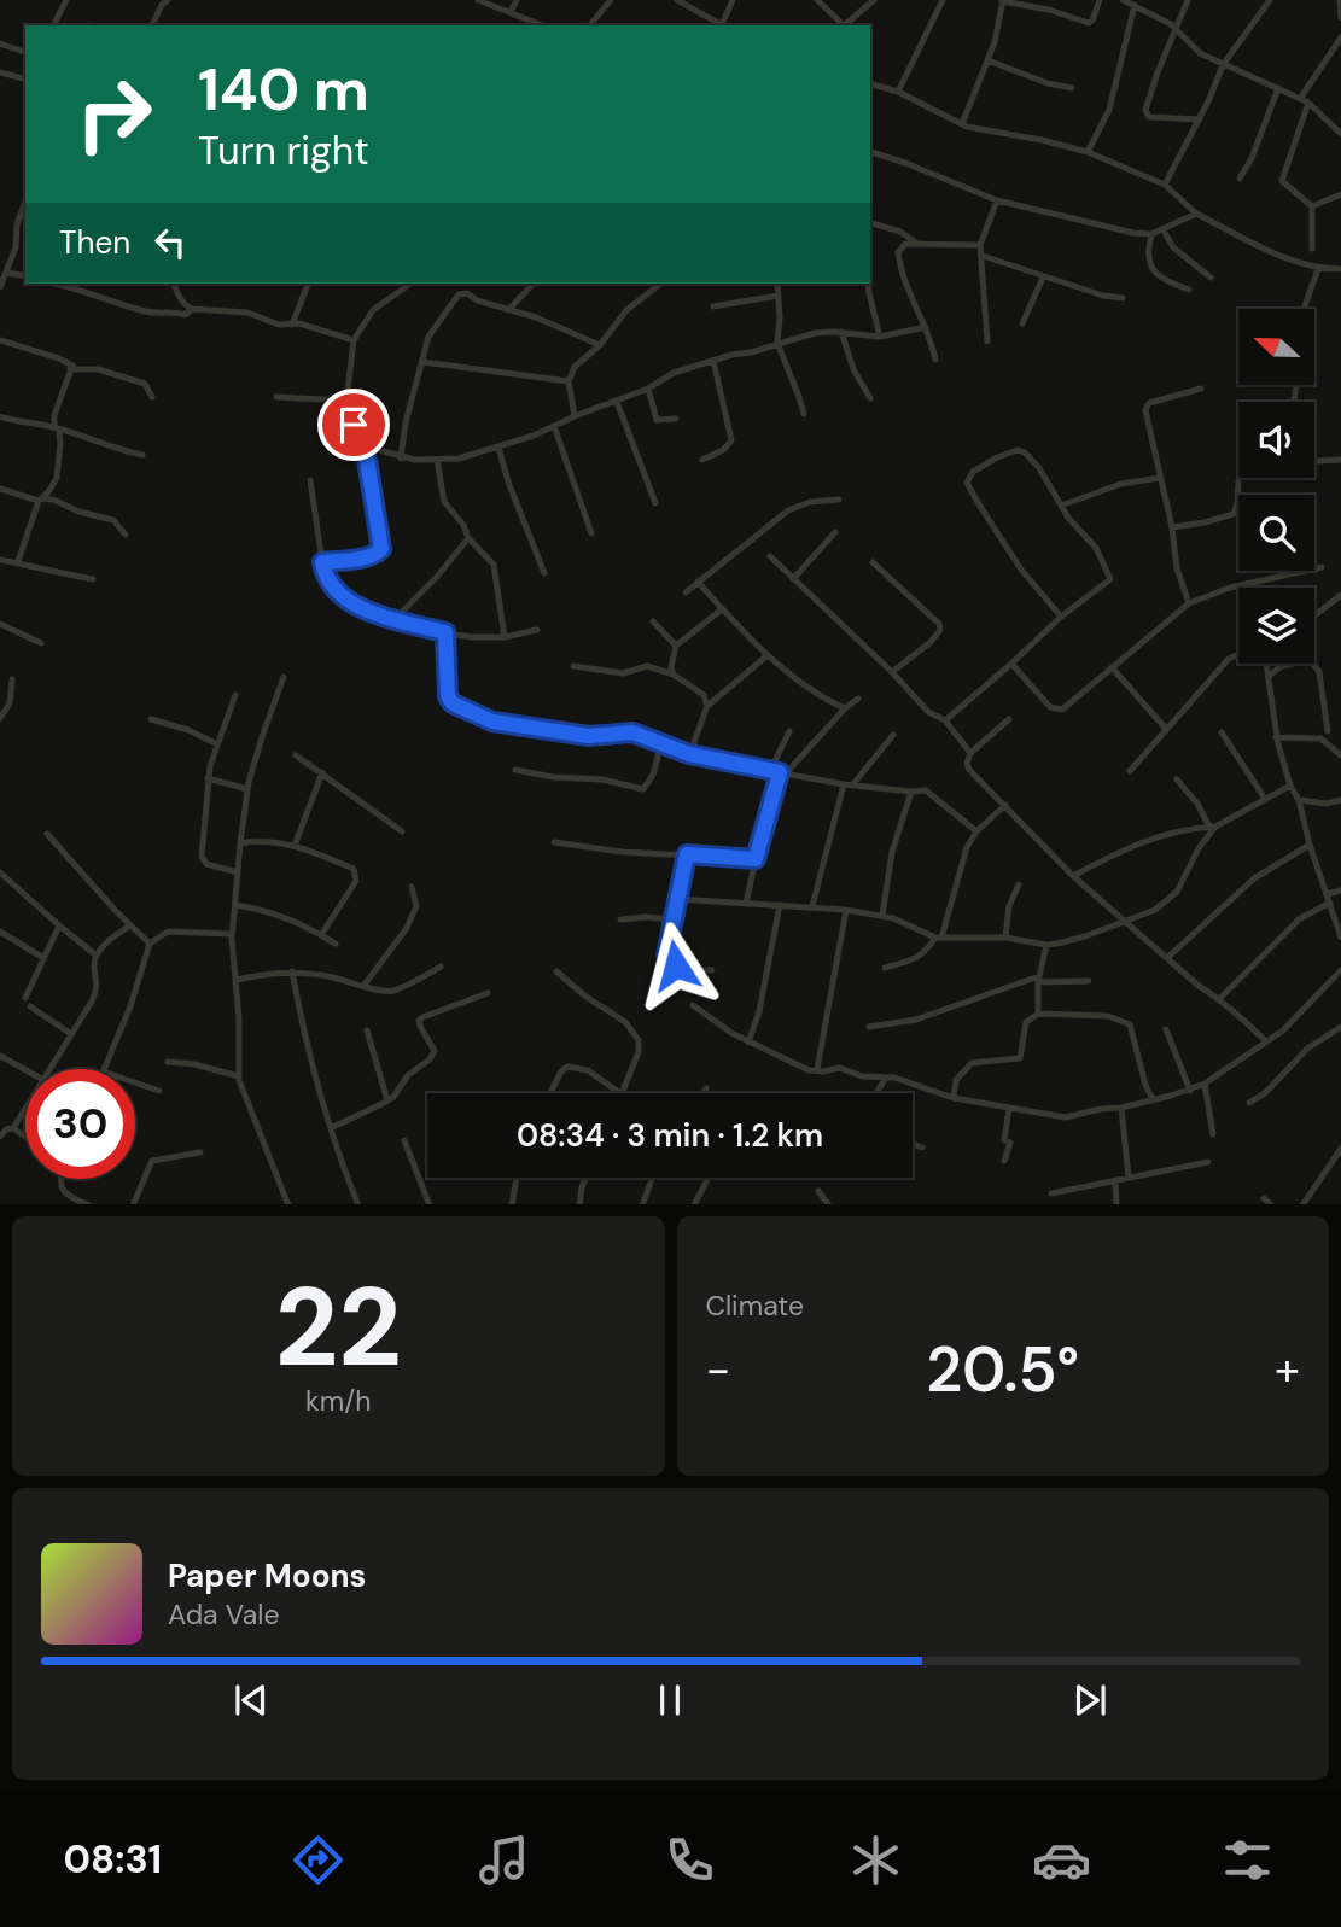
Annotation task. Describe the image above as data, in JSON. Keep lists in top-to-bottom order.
{
  "north": "left",
  "page": {
    "turn": ["140 m", "Turn right"],
    "then": "Then",
    "limit": "30",
    "trip": "08:34 · 3 min · 1.2 km",
    "tile": [
      ["22", "km/h"],
      "Climate"
    ],
    "heat": ["−", "20.5°", "+"],
    "song": ["Paper Moons", "Ada Vale"],
    "tabs": "08:31"
  }
}
